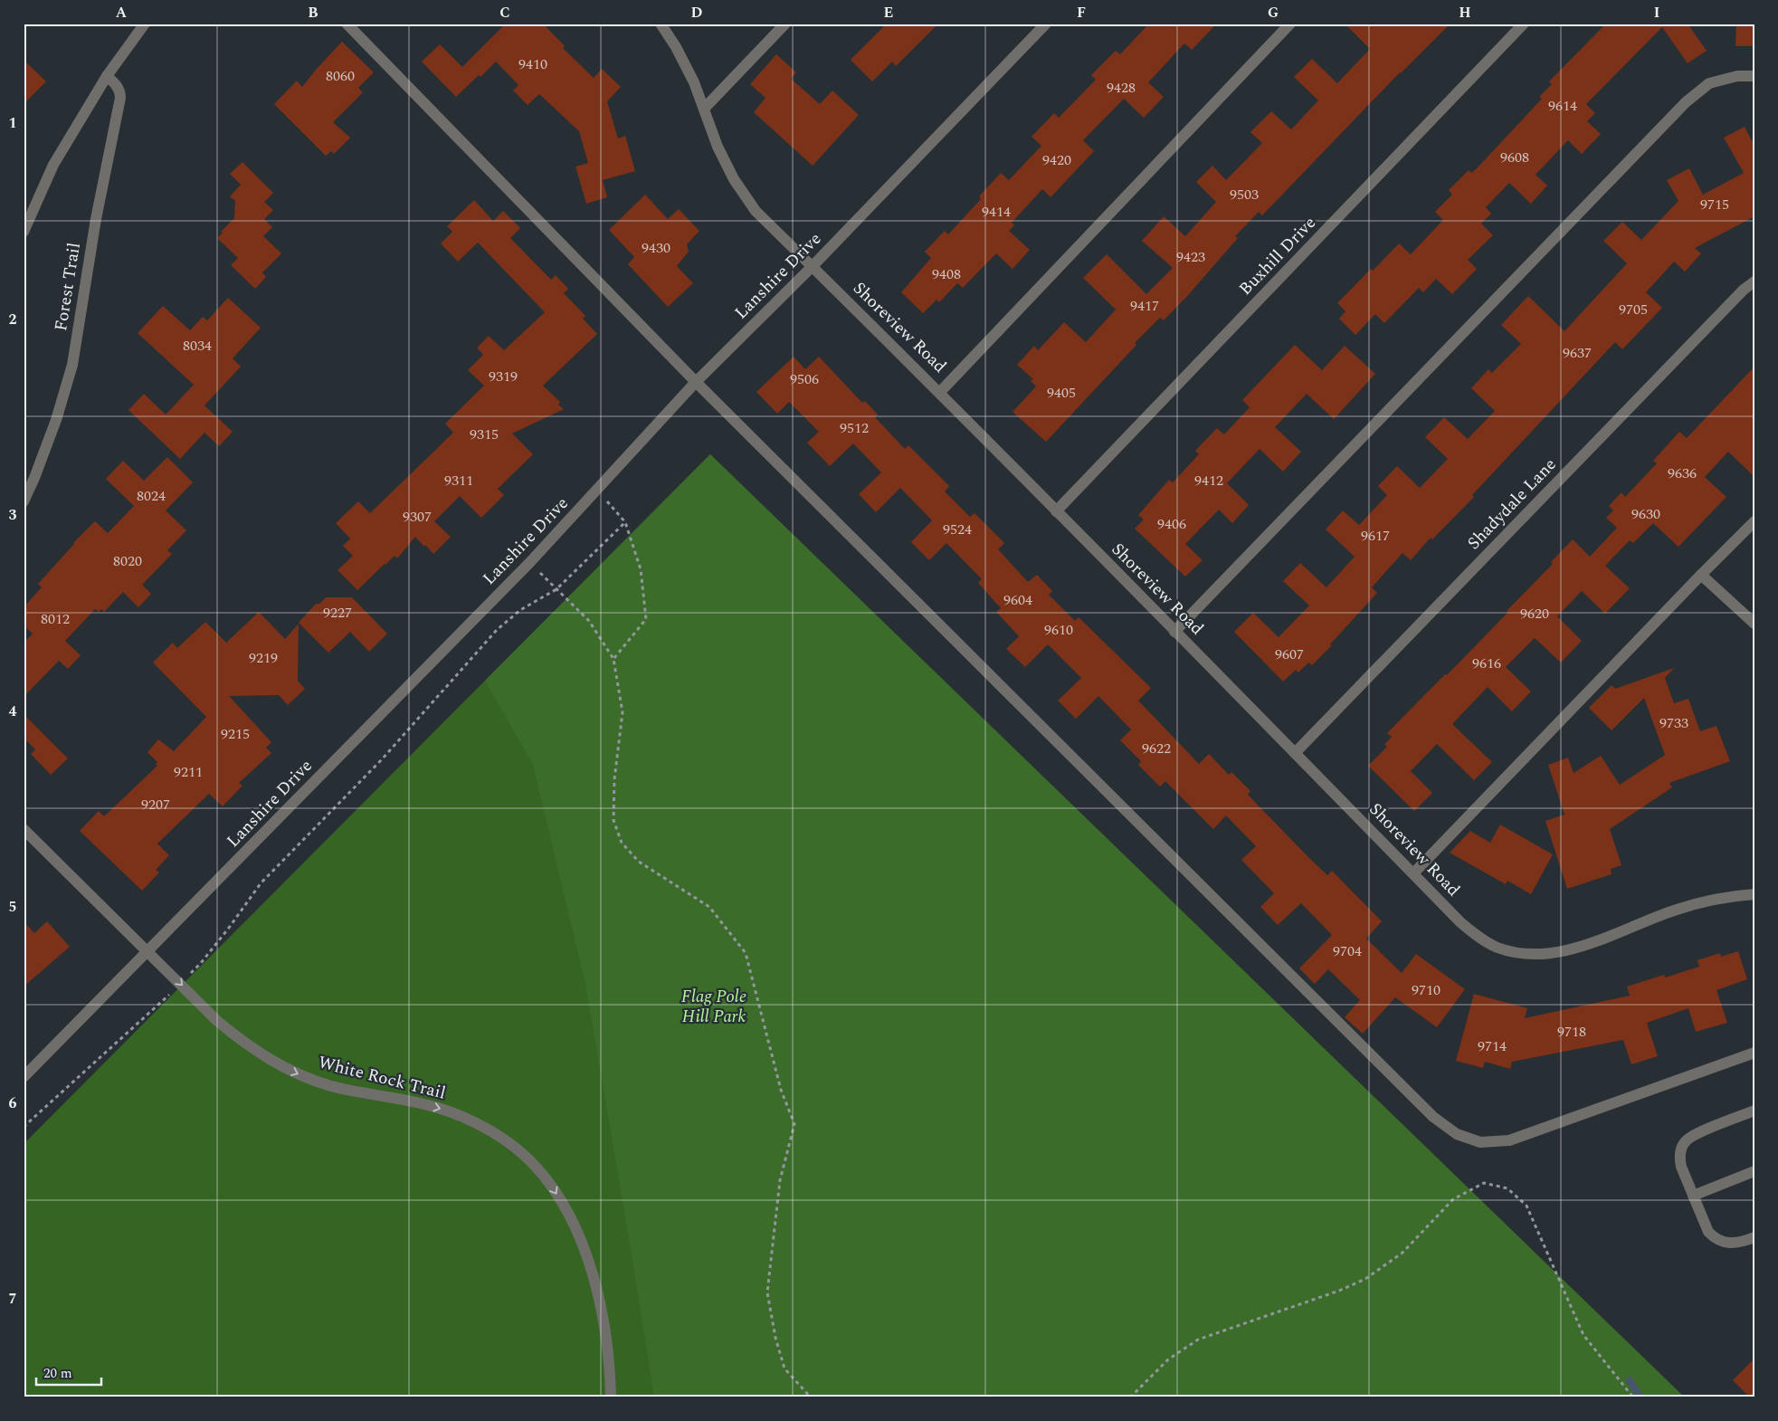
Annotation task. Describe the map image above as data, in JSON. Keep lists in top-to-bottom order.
{
  "streets": {
    "street": [
      "Buxhill Drive",
      "Lanshire Drive",
      "Forest Trail",
      "Shoreview Road",
      "Shadydale Lane",
      "White Rock Trail"
    ]
  },
  "crossings": [
    ["Buxhill Drive", "Shoreview Road"],
    ["Lanshire Drive", "Shoreview Road"],
    ["Lanshire Drive", "White Rock Trail"],
    ["Shoreview Road", "Shadydale Lane"]
  ],
  "one_way": ["White Rock Trail"],
  "parks": ["Flag Pole Hill Park"],
  "house_numbers": [
    "9410",
    "8060",
    "9428",
    "9614",
    "9608",
    "9420",
    "9503",
    "9715",
    "9414",
    "9430",
    "9423",
    "9408",
    "9417",
    "9705",
    "8034",
    "9637",
    "9319",
    "9506",
    "9405",
    "9512",
    "9315",
    "9636",
    "9311",
    "9412",
    "8024",
    "9630",
    "9307",
    "9406",
    "9524",
    "9617",
    "8020",
    "9604",
    "9227",
    "9620",
    "8012",
    "9610",
    "9607",
    "9219",
    "9616",
    "9733",
    "9215",
    "9622",
    "9211",
    "9207",
    "9704",
    "9710",
    "9718",
    "9714"
  ],
  "scale_bar": "20 m",
  "grid": {
    "columns": [
      "A",
      "B",
      "C",
      "D",
      "E",
      "F",
      "G",
      "H",
      "I"
    ],
    "rows": [
      "1",
      "2",
      "3",
      "4",
      "5",
      "6",
      "7"
    ]
  }
}
